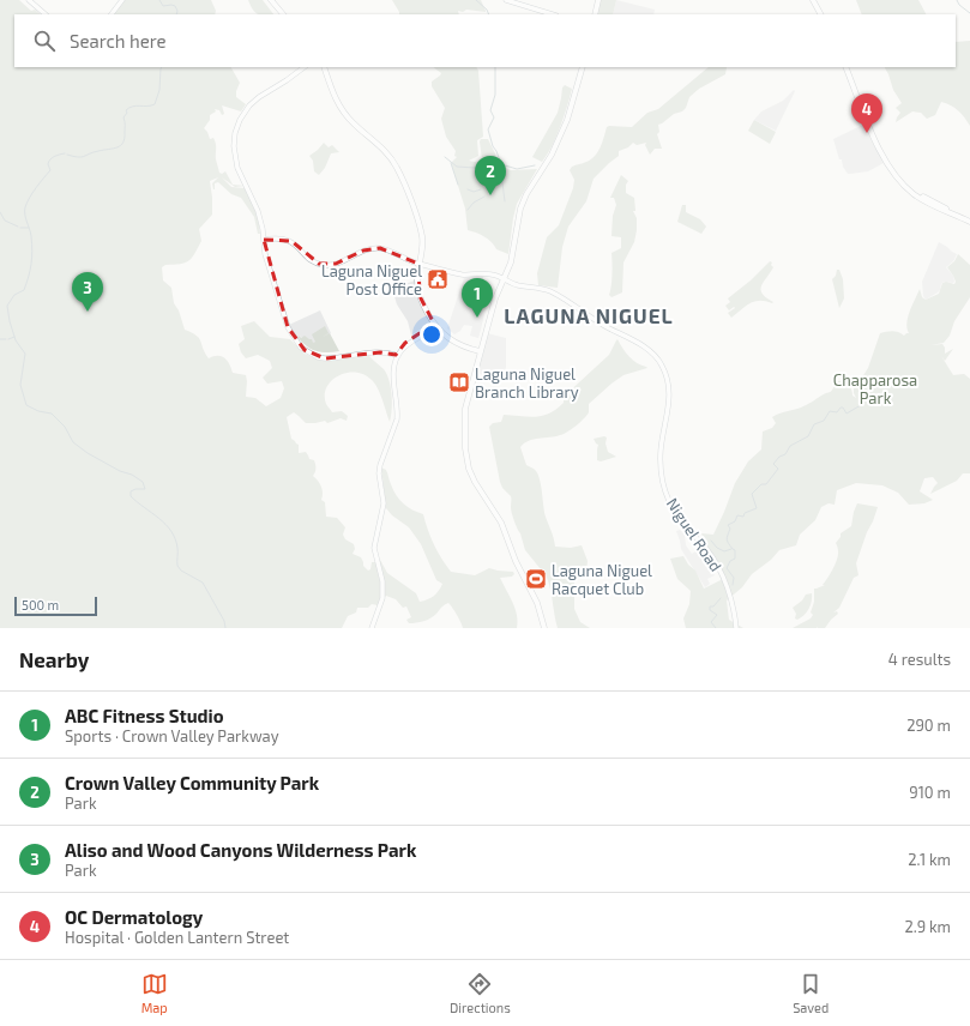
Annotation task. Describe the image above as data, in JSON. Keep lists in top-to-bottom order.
{
  "streets": {
    "main road": ["Niguel Road"]
  },
  "districts": ["LAGUNA NIGUEL"],
  "parks": ["Chapparosa Park"],
  "places": {
    "public building": ["Laguna Niguel Post Office"],
    "library": ["Laguna Niguel Branch Library"],
    "sports": ["Laguna Niguel Racquet Club"]
  },
  "scale_bar": "500 m",
  "page": {
    "search": "Search here",
    "pins": [
      "4",
      "2",
      "3",
      "1"
    ],
    "scale": "500 m",
    "heading": ["Nearby", "4 results"],
    "list": [
      {
        "mark": "1",
        "name": "ABC Fitness Studio",
        "note": "Sports · Crown Valley Parkway",
        "value": "290 m"
      },
      {
        "mark": "2",
        "name": "Crown Valley Community Park",
        "note": "Park",
        "value": "910 m"
      },
      {
        "mark": "3",
        "name": "Aliso and Wood Canyons Wilderness Park",
        "note": "Park",
        "value": "2.1 km"
      },
      {
        "mark": "4",
        "name": "OC Dermatology",
        "note": "Hospital · Golden Lantern Street",
        "value": "2.9 km"
      }
    ],
    "nav": ["Map", "Directions", "Saved"]
  }
}
